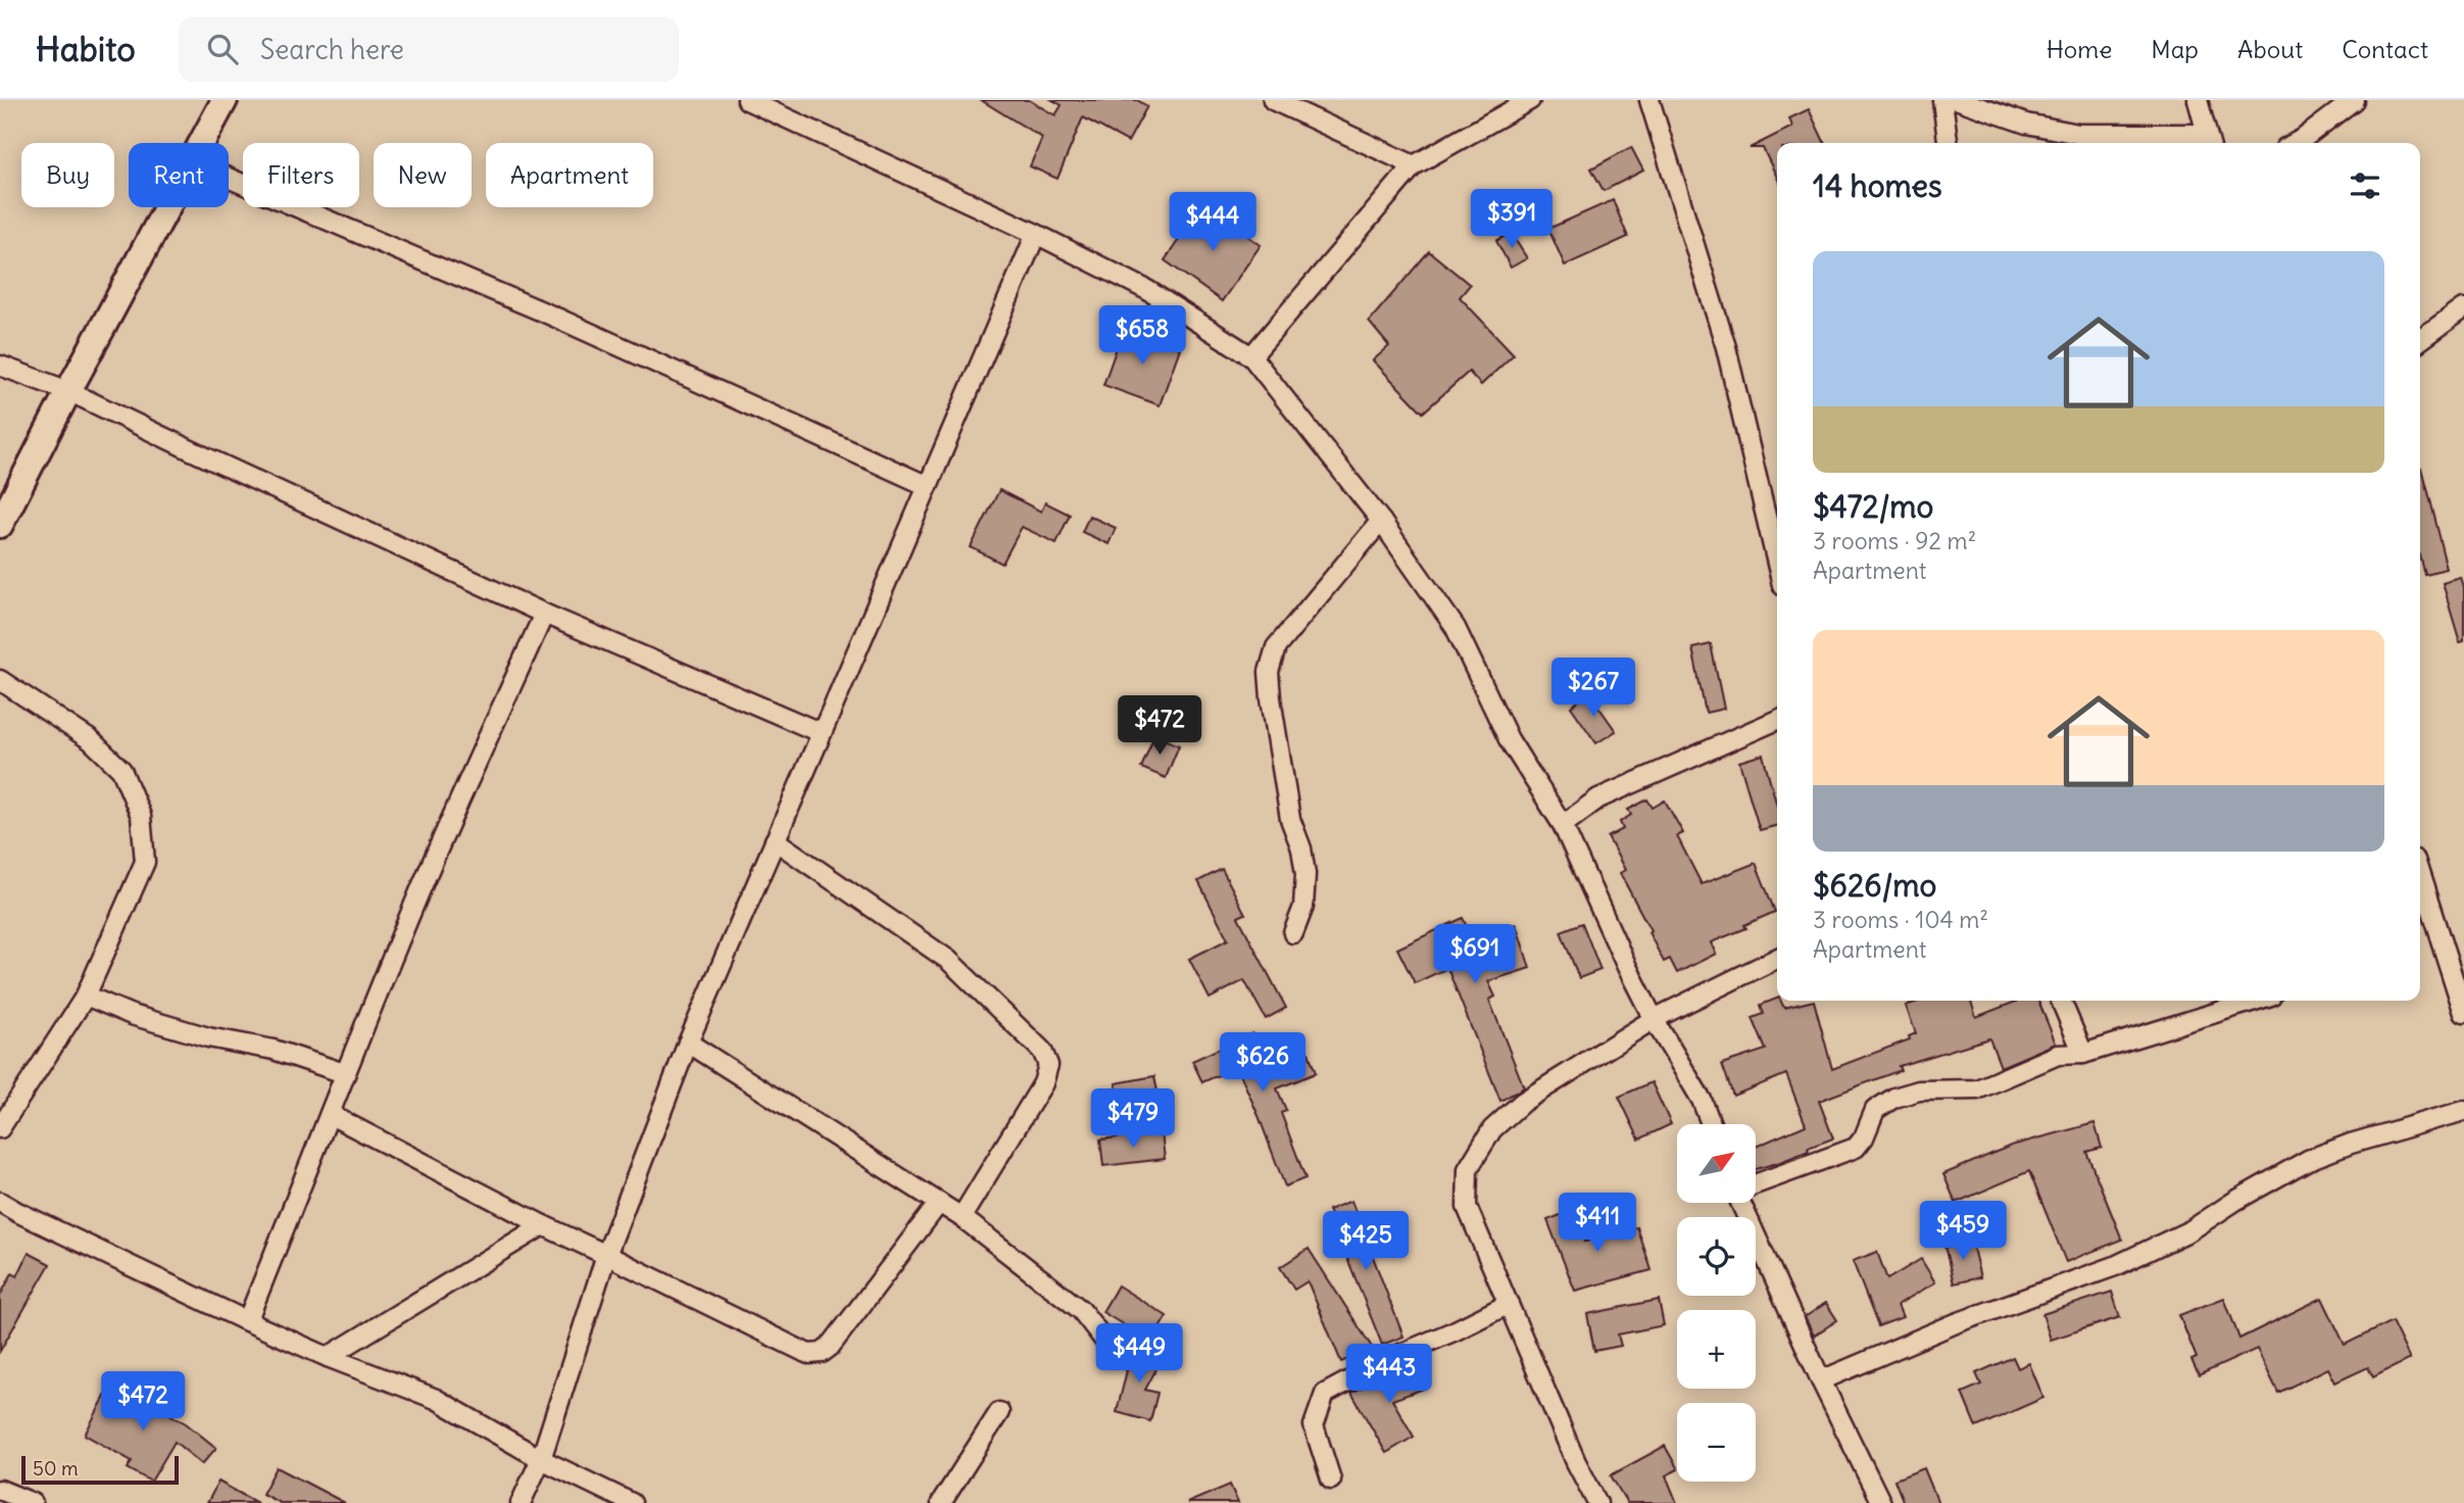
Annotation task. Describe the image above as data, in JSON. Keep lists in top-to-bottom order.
{
  "scale_bar": "50 m",
  "north": "top right",
  "page": {
    "header": "Habito",
    "search": "Search here",
    "nav": [
      "Home",
      "Map",
      "About",
      "Contact"
    ],
    "chip": [
      "Buy",
      "Rent",
      "Filters",
      "New",
      "Apartment"
    ],
    "heading": "14 homes",
    "price": [
      "$391",
      "$444",
      "$658",
      "$267",
      "$472",
      "$691",
      "$626",
      "$479",
      "$411",
      "$459",
      "$425",
      "$449",
      "$443",
      "$472"
    ],
    "list": [
      {
        "name": "$472/mo",
        "note": "3 rooms · 92 m² · Apartment"
      },
      {
        "name": "$626/mo",
        "note": "3 rooms · 104 m² · Apartment"
      }
    ],
    "map_buttons": ["+", "−"],
    "scale": "50 m"
  }
}
